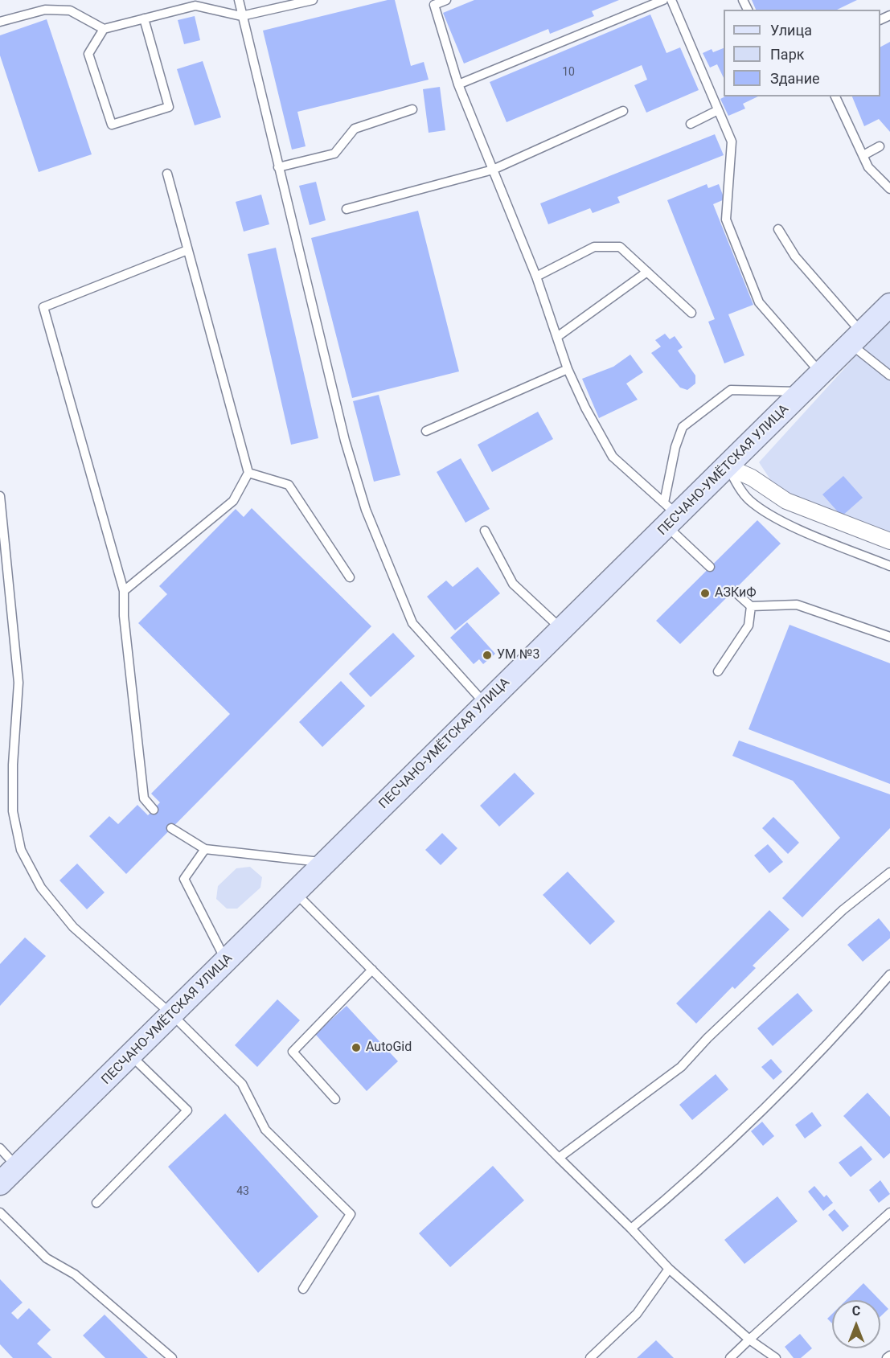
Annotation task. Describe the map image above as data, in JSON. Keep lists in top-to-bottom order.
{
  "streets": {
    "main road": ["ПЕСЧАНО-УМЁТСКАЯ УЛИЦА"]
  },
  "places": ["АЗКиФ", "УМ №3", "AutoGid"],
  "house_numbers": ["10", "43"],
  "legend": ["Улица", "Парк", "Здание"],
  "north": "top"
}
